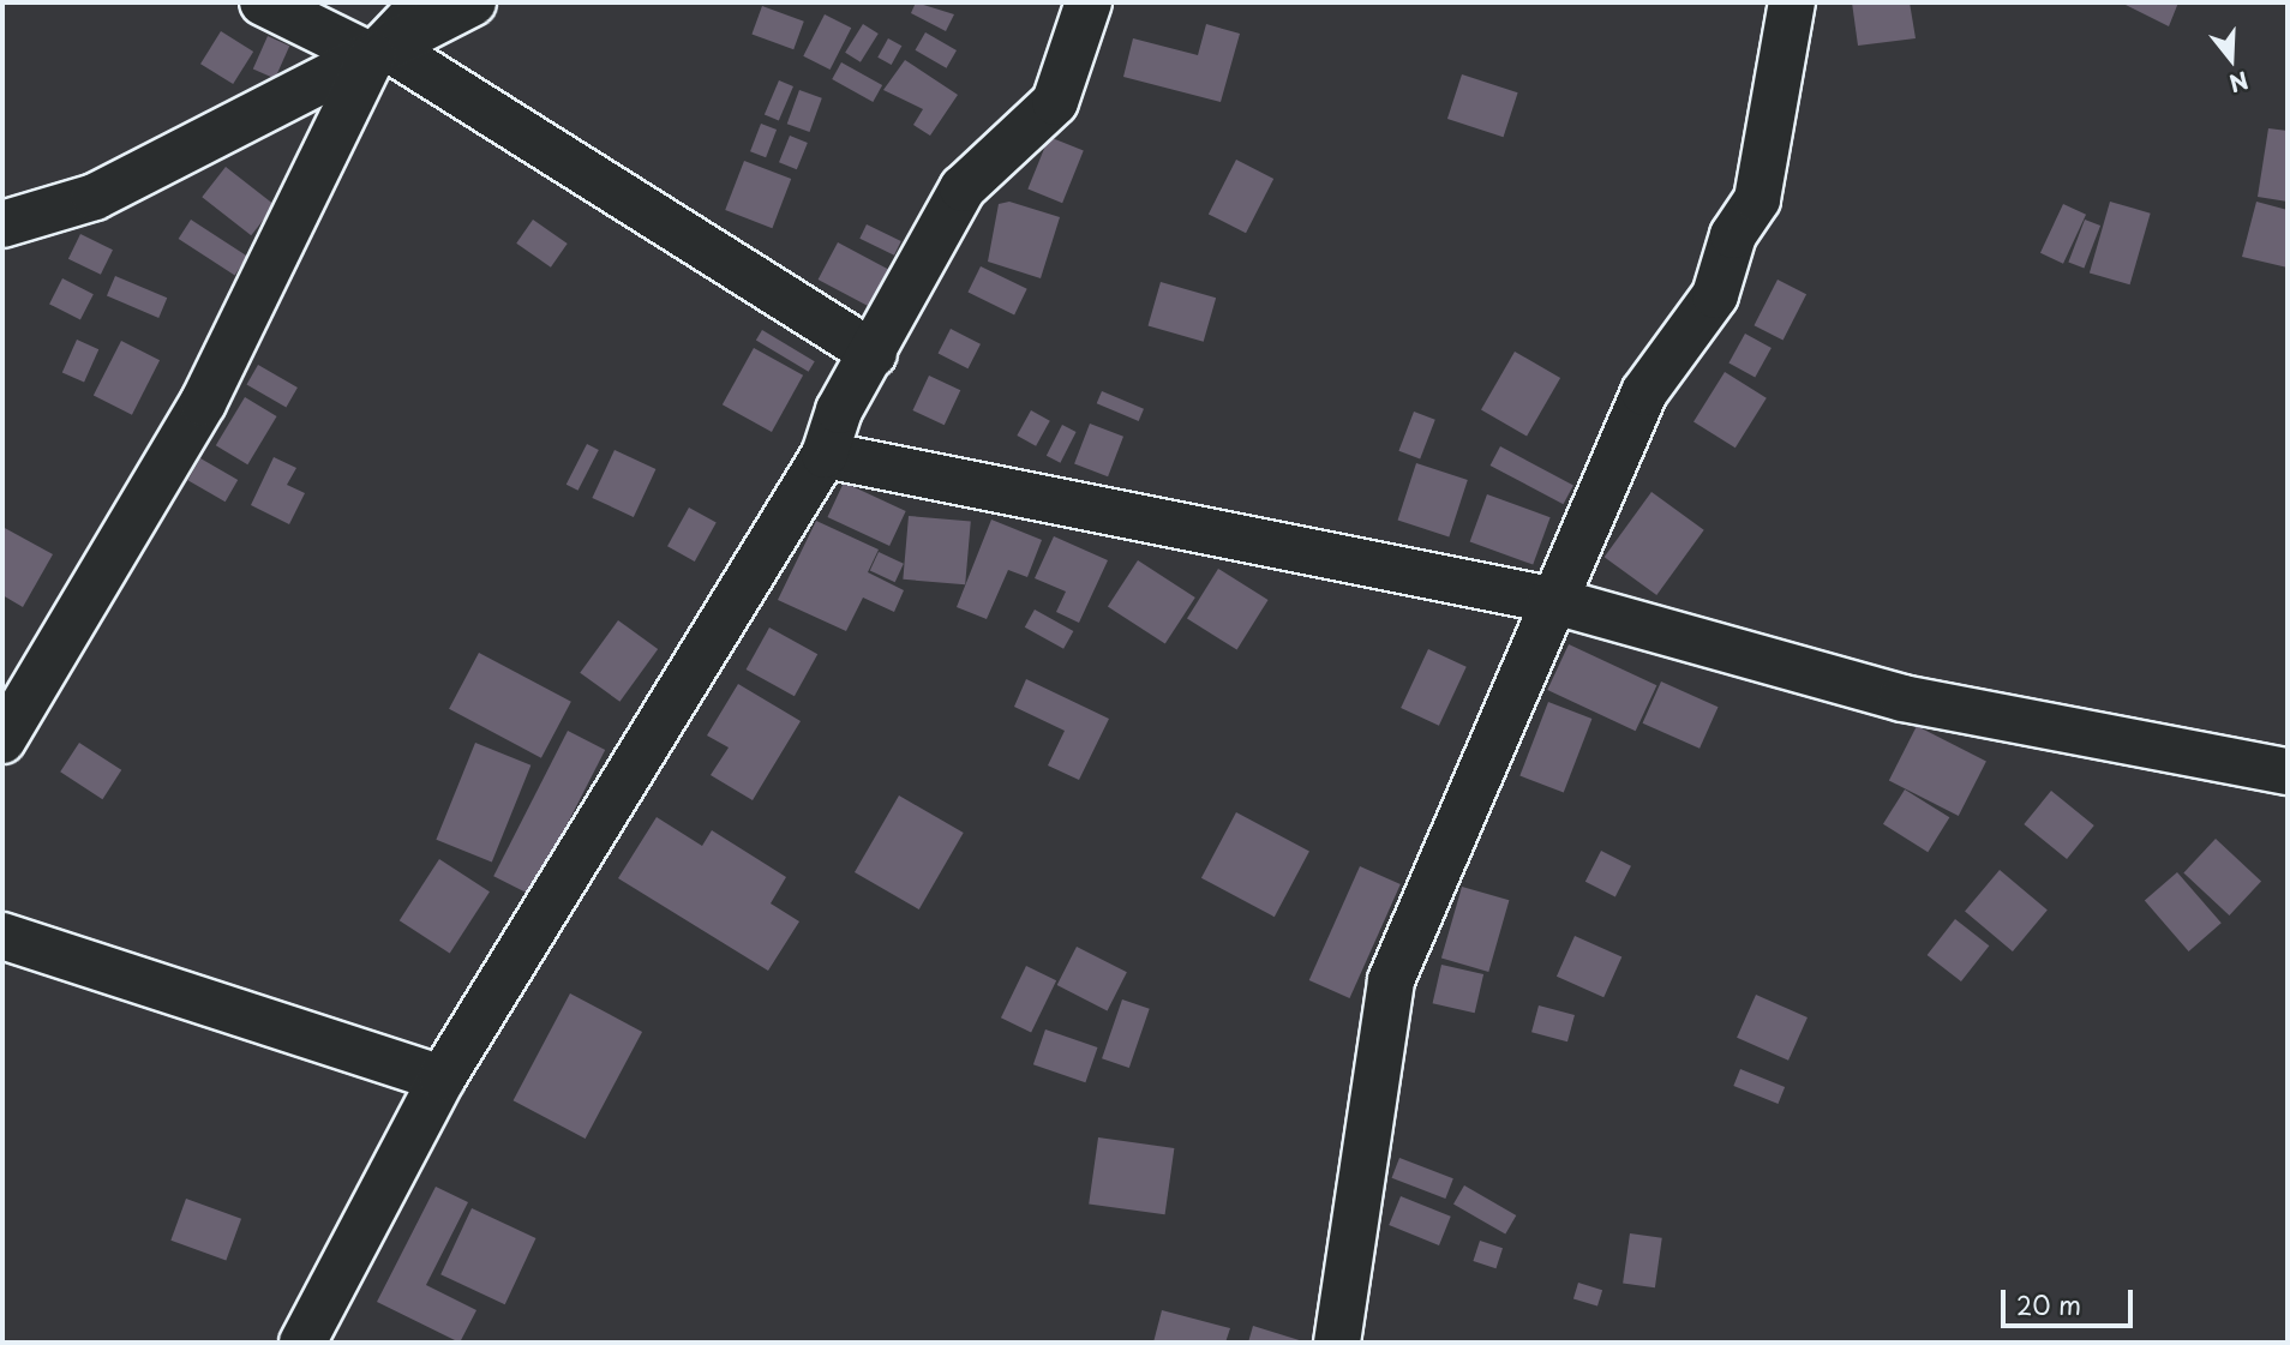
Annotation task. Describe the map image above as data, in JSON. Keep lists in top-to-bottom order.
{
  "scale_bar": "20 m",
  "north": "bottom"
}
